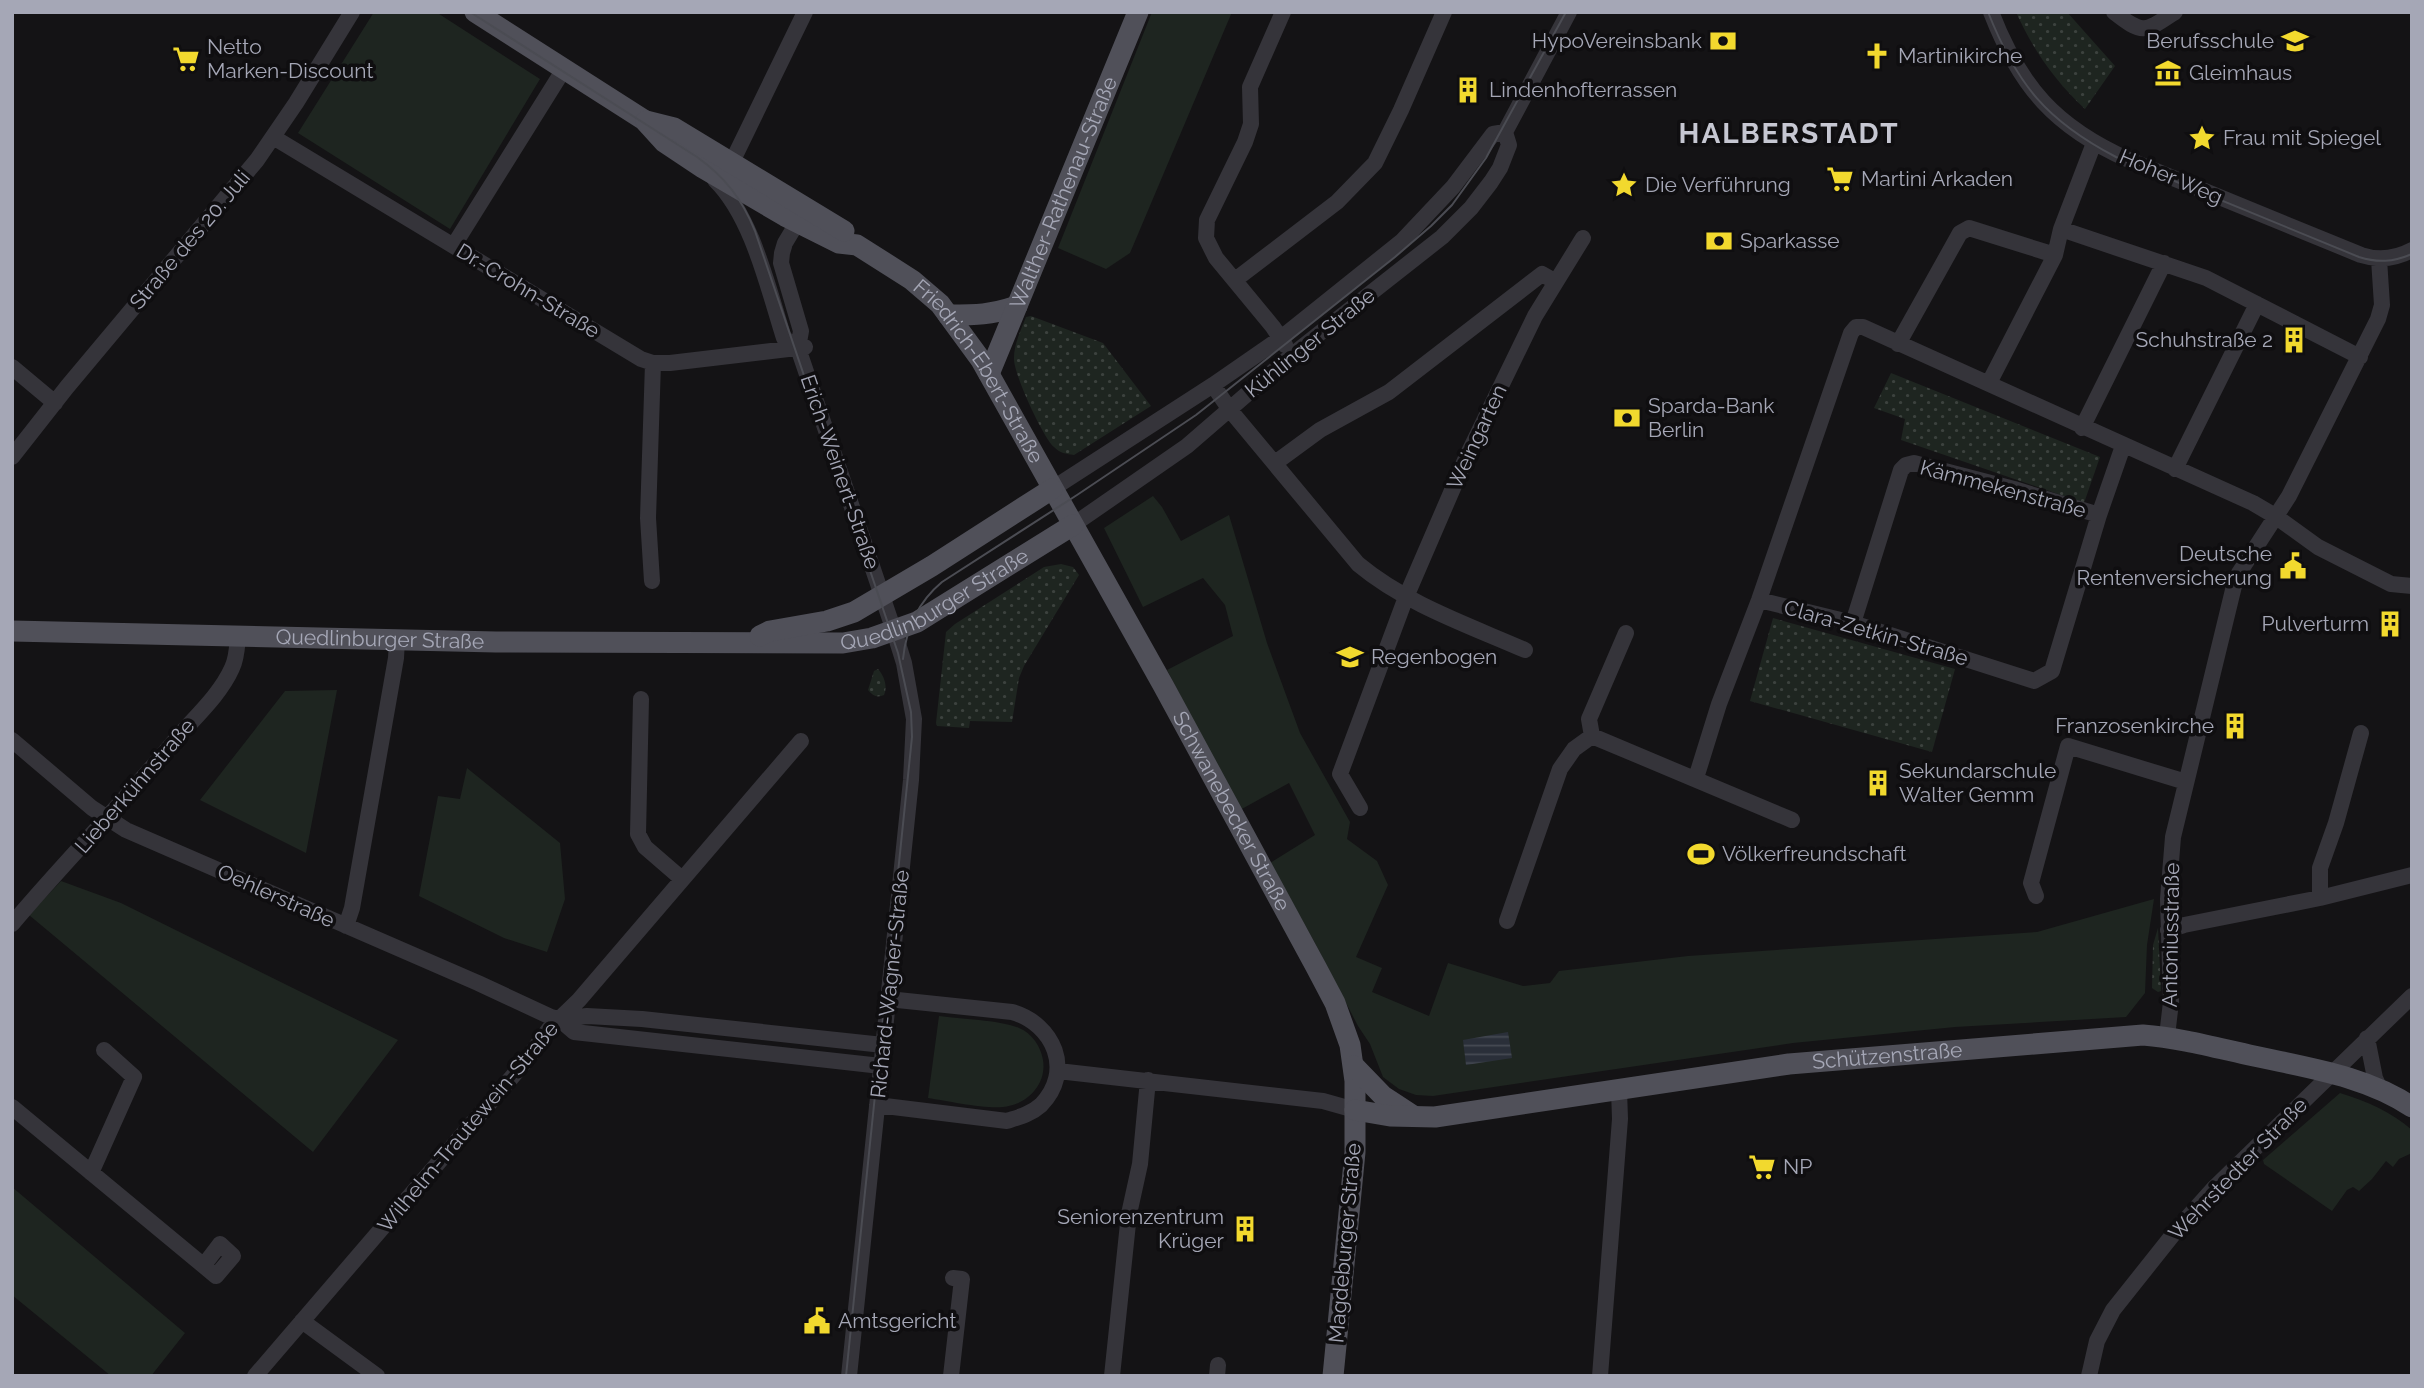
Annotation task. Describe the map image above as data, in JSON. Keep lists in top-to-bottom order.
{
  "streets": {
    "main road": [
      "Walther-Rathenau-Straße",
      "Friedrich-Ebert-Straße",
      "Quedlinburger Straße",
      "Schwanebecker Straße",
      "Schützenstraße",
      "Magdeburger Straße"
    ],
    "street": [
      "Hoher Weg",
      "Straße des 20. Juli",
      "Dr.-Crohn-Straße",
      "Kühlinger Straße",
      "Weingarten",
      "Erich-Weinert-Straße",
      "Kämmekenstraße",
      "Clara-Zetkin-Straße",
      "Lieberkühnstraße",
      "Oehlerstraße",
      "Antoniusstraße",
      "Richard-Wagner-Straße",
      "Wilhelm-Trautewein-Straße",
      "Wehrstedter Straße"
    ]
  },
  "crossings": [
    ["Hoher Weg", "Antoniusstraße"],
    ["Walther-Rathenau-Straße", "Friedrich-Ebert-Straße"],
    ["Straße des 20. Juli", "Dr.-Crohn-Straße"],
    ["Dr.-Crohn-Straße", "Erich-Weinert-Straße"],
    ["Kühlinger Straße", "Friedrich-Ebert-Straße"],
    ["Kühlinger Straße", "Quedlinburger Straße"],
    ["Kühlinger Straße", "Schwanebecker Straße"],
    ["Friedrich-Ebert-Straße", "Erich-Weinert-Straße"],
    ["Friedrich-Ebert-Straße", "Quedlinburger Straße"],
    ["Friedrich-Ebert-Straße", "Schwanebecker Straße"],
    ["Erich-Weinert-Straße", "Quedlinburger Straße"],
    ["Erich-Weinert-Straße", "Richard-Wagner-Straße"],
    ["Kämmekenstraße", "Clara-Zetkin-Straße"],
    ["Quedlinburger Straße", "Lieberkühnstraße"],
    ["Quedlinburger Straße", "Schwanebecker Straße"],
    ["Quedlinburger Straße", "Richard-Wagner-Straße"],
    ["Lieberkühnstraße", "Oehlerstraße"],
    ["Schwanebecker Straße", "Schützenstraße"],
    ["Schwanebecker Straße", "Magdeburger Straße"],
    ["Oehlerstraße", "Richard-Wagner-Straße"],
    ["Oehlerstraße", "Wilhelm-Trautewein-Straße"],
    ["Antoniusstraße", "Schützenstraße"],
    ["Schützenstraße", "Wehrstedter Straße"],
    ["Schützenstraße", "Magdeburger Straße"]
  ],
  "districts": ["HALBERSTADT"],
  "places": {
    "bank": ["HypoVereinsbank", "Sparkasse", "Sparda-Bank Berlin"],
    "school or university": ["Berufsschule", "Regenbogen"],
    "church": ["Martinikirche"],
    "supermarket": ["Netto Marken-Discount", "Martini Arkaden", "NP"],
    "museum": ["Gleimhaus"],
    "building": [
      "Lindenhofterrassen",
      "Schuhstraße 2",
      "Pulverturm",
      "Franzosenkirche",
      "Sekundarschule Walter Gemm",
      "Seniorenzentrum Krüger"
    ],
    "place": ["Frau mit Spiegel", "Die Verführung"],
    "public building": ["Deutsche Rentenversicherung", "Amtsgericht"],
    "sports": ["Völkerfreundschaft"]
  }
}
